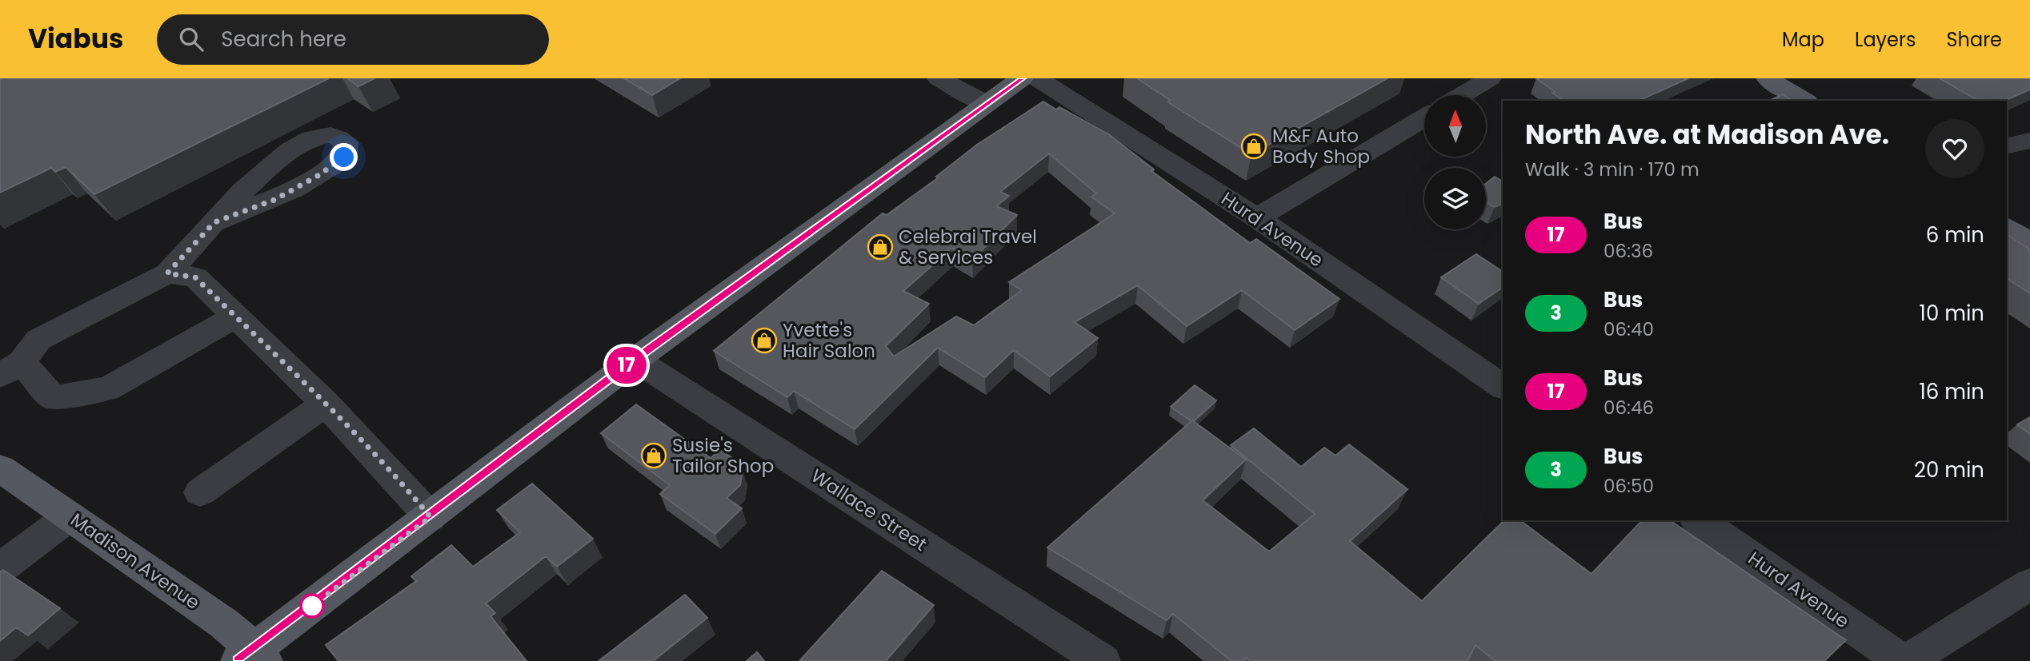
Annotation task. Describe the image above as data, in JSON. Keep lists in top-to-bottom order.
{
  "streets": {
    "main road": ["Madison Avenue"],
    "street": ["Hurd Avenue", "Wallace Street"]
  },
  "places": {
    "shop": [
      "M&F Auto Body Shop",
      "Celebrai Travel & Services",
      "Yvette's Hair Salon",
      "Susie's Tailor Shop"
    ]
  },
  "lines": ["bus line 17"],
  "north": "top",
  "page": {
    "header": "Viabus",
    "search": "Search here",
    "nav": ["Map", "Layers", "Share"],
    "on_map": "17",
    "heading": ["North Ave. at Madison Ave.", "Walk · 3 min · 170 m"],
    "list": [
      {
        "mark": "17",
        "name": "Bus",
        "note": "06:36",
        "value": "6 min"
      },
      {
        "mark": "3",
        "name": "Bus",
        "note": "06:40",
        "value": "10 min"
      },
      {
        "mark": "17",
        "name": "Bus",
        "note": "06:46",
        "value": "16 min"
      },
      {
        "mark": "3",
        "name": "Bus",
        "note": "06:50",
        "value": "20 min"
      }
    ]
  }
}
